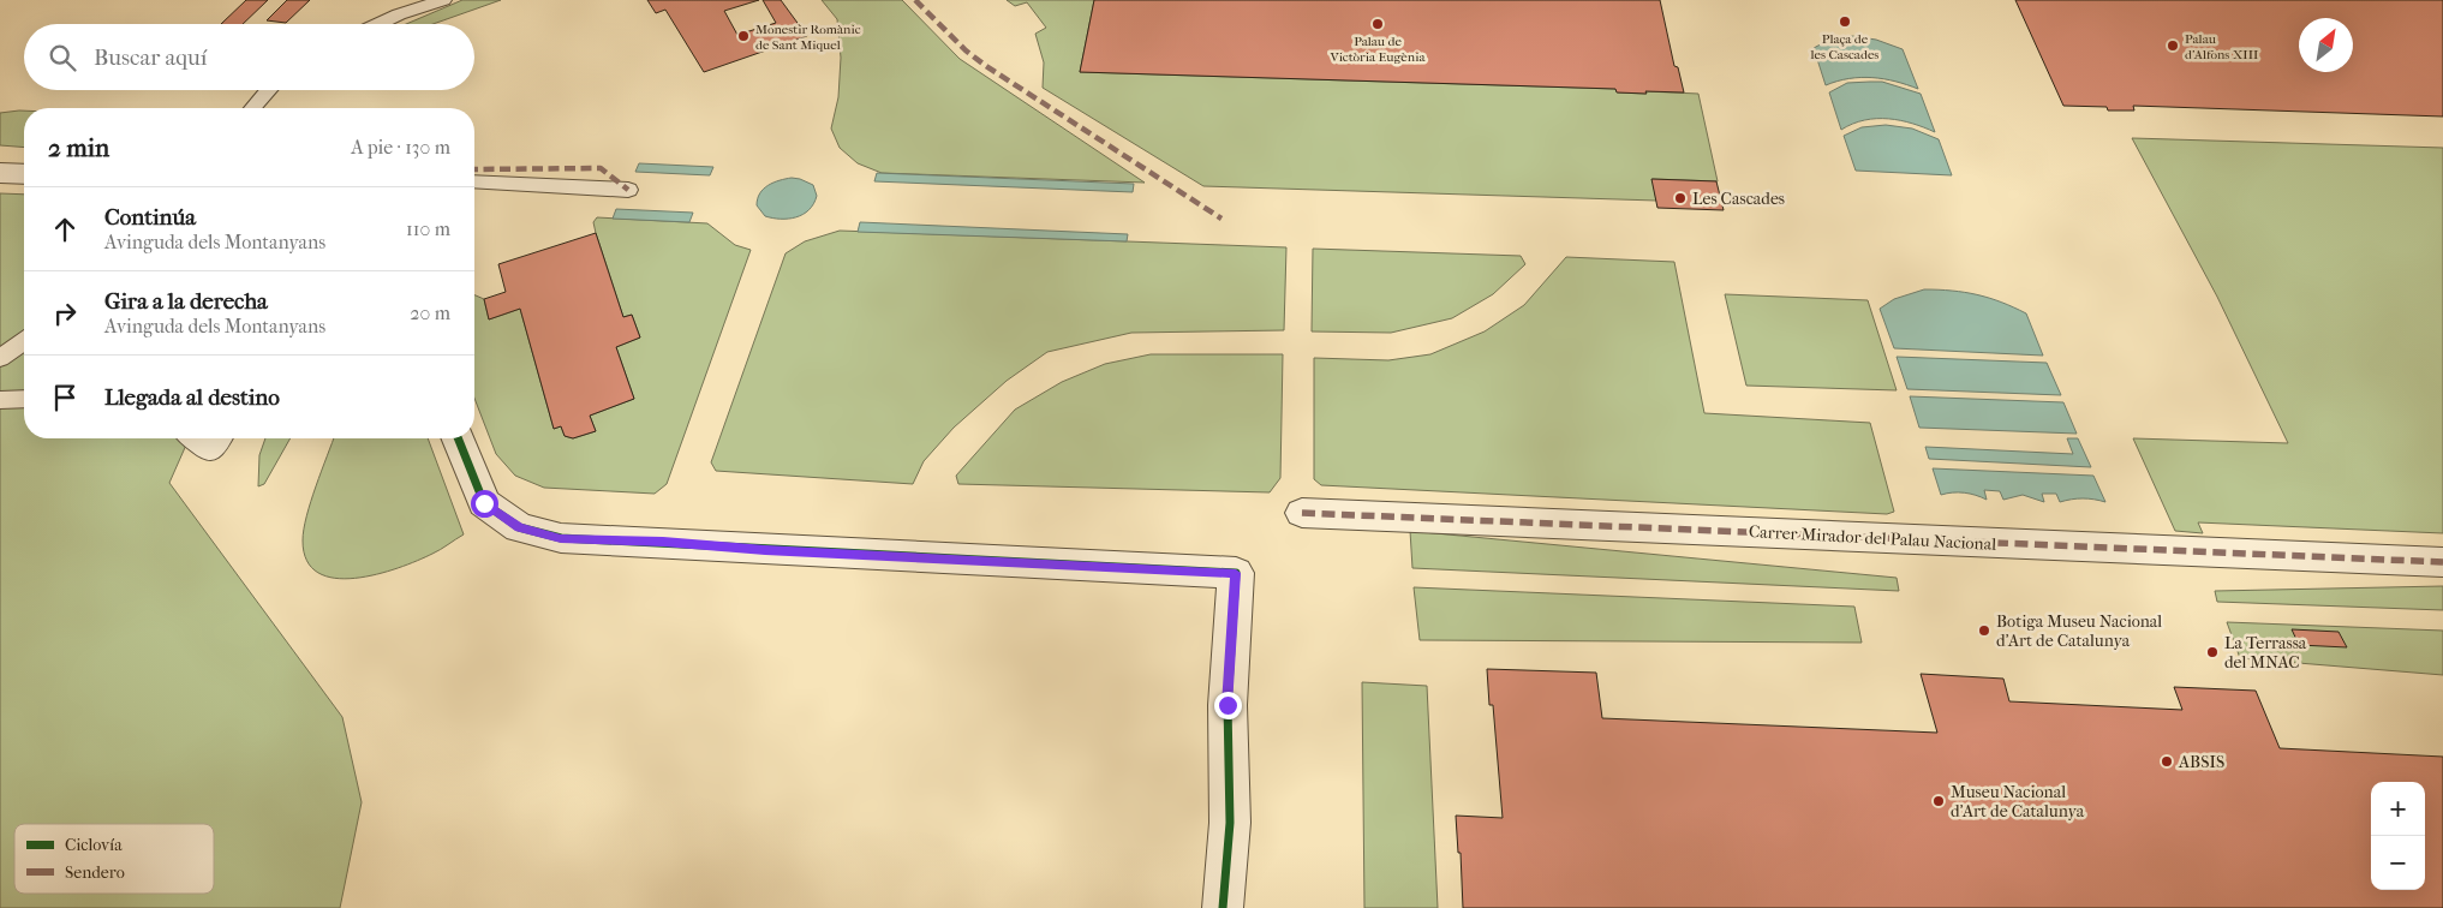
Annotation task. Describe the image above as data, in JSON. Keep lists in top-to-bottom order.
{
  "streets": {
    "street": ["Carrer Mirador del Palau Nacional"]
  },
  "places": [
    "Plaça de les Cascades",
    "Palau de Victòria Eugènia",
    "Monestir Romànic de Sant Miquel",
    "Palau d'Alfons XIII",
    "Les Cascades",
    "Botiga Museu Nacional d'Art de Catalunya",
    "La Terrassa del MNAC",
    "ABSIS",
    "Museu Nacional d'Art de Catalunya"
  ],
  "legend": ["Ciclovía", "Sendero"],
  "north": "top right",
  "page": {
    "search": "Buscar aquí",
    "heading": ["2 min", "A pie · 130 m"],
    "list": [
      ["Continúa", "Avinguda dels Montanyans", "110 m"],
      ["Gira a la derecha", "Avinguda dels Montanyans", "20 m"],
      "Llegada al destino"
    ],
    "map_buttons": ["+", "−"]
  }
}
